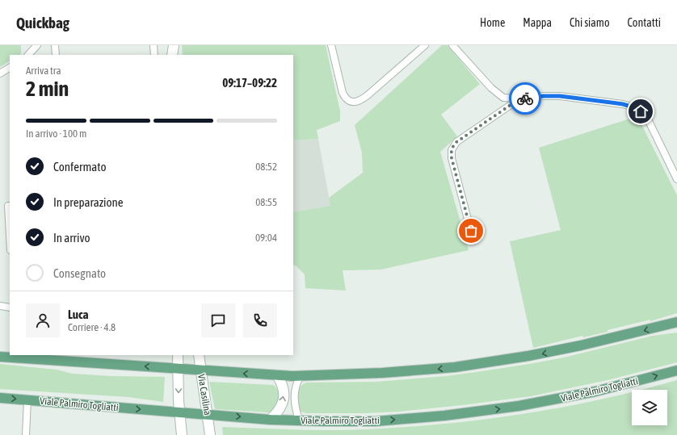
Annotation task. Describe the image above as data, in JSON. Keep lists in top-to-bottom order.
{
  "streets": {
    "main road": ["Viale Palmiro Togliatti", "Via Casilina"]
  },
  "crossings": [
    ["Viale Palmiro Togliatti", "Via Casilina"]
  ],
  "page": {
    "header": "Quickbag",
    "nav": [
      "Home",
      "Mappa",
      "Chi siamo",
      "Contatti"
    ],
    "heading": ["2 min", "Arriva tra", "09:17–09:22"],
    "panel": ["Luca", "Corriere · 4.8"],
    "bar": "In arrivo · 100 m",
    "list": [
      ["Confermato", "08:52"],
      ["In preparazione", "08:55"],
      ["In arrivo", "09:04"],
      "Consegnato"
    ]
  }
}
